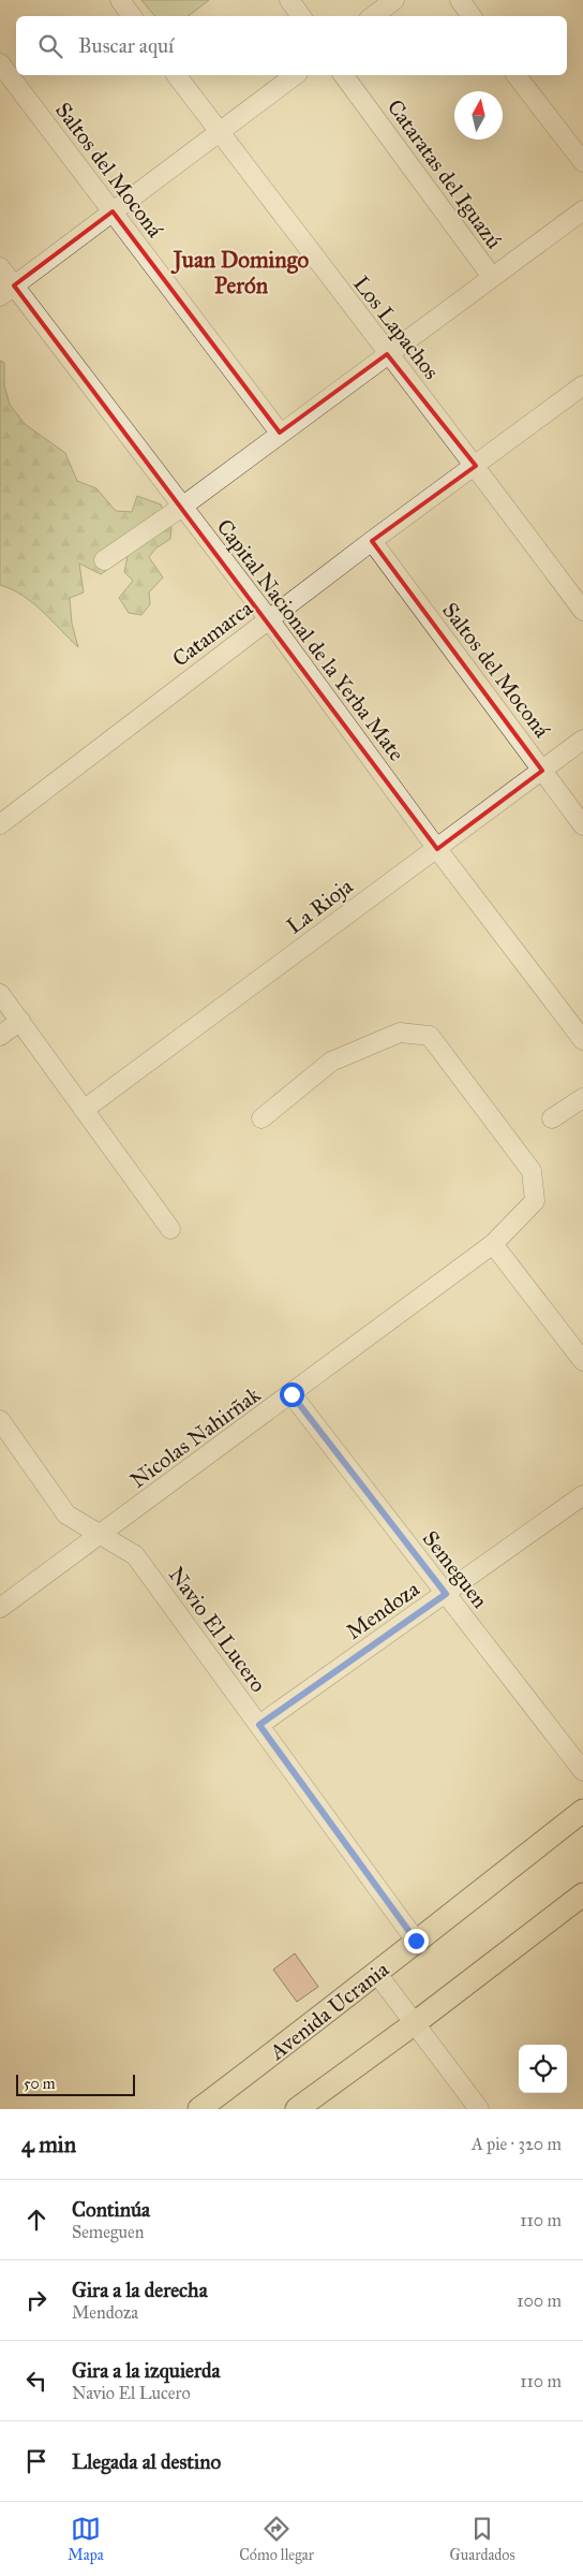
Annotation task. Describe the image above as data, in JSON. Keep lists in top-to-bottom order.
{
  "streets": {
    "main road": ["Avenida Ucrania"],
    "street": [
      "Saltos del Moconá",
      "Cataratas del Iguazú",
      "Los Lapachos",
      "Catamarca",
      "Capital Nacional de la Yerba Mate",
      "La Rioja",
      "Nicolas Nahirñak",
      "Semeguen",
      "Mendoza",
      "Navio El Lucero"
    ]
  },
  "crossings": [
    ["Saltos del Moconá", "Catamarca"],
    ["Saltos del Moconá", "La Rioja"],
    ["Los Lapachos", "Catamarca"],
    ["Catamarca", "Capital Nacional de la Yerba Mate"],
    ["Capital Nacional de la Yerba Mate", "La Rioja"],
    ["Nicolas Nahirñak", "Semeguen"],
    ["Nicolas Nahirñak", "Navio El Lucero"],
    ["Semeguen", "Mendoza"],
    ["Mendoza", "Navio El Lucero"],
    ["Navio El Lucero", "Avenida Ucrania"]
  ],
  "districts": ["Juan Domingo Perón"],
  "scale_bar": "50 m",
  "north": "top",
  "page": {
    "search": "Buscar aquí",
    "scale": "50 m",
    "heading": ["4 min", "A pie · 320 m"],
    "list": [
      ["Continúa", "Semeguen", "110 m"],
      ["Gira a la derecha", "Mendoza", "100 m"],
      ["Gira a la izquierda", "Navio El Lucero", "110 m"],
      "Llegada al destino"
    ],
    "nav": ["Mapa", "Cómo llegar", "Guardados"]
  }
}
